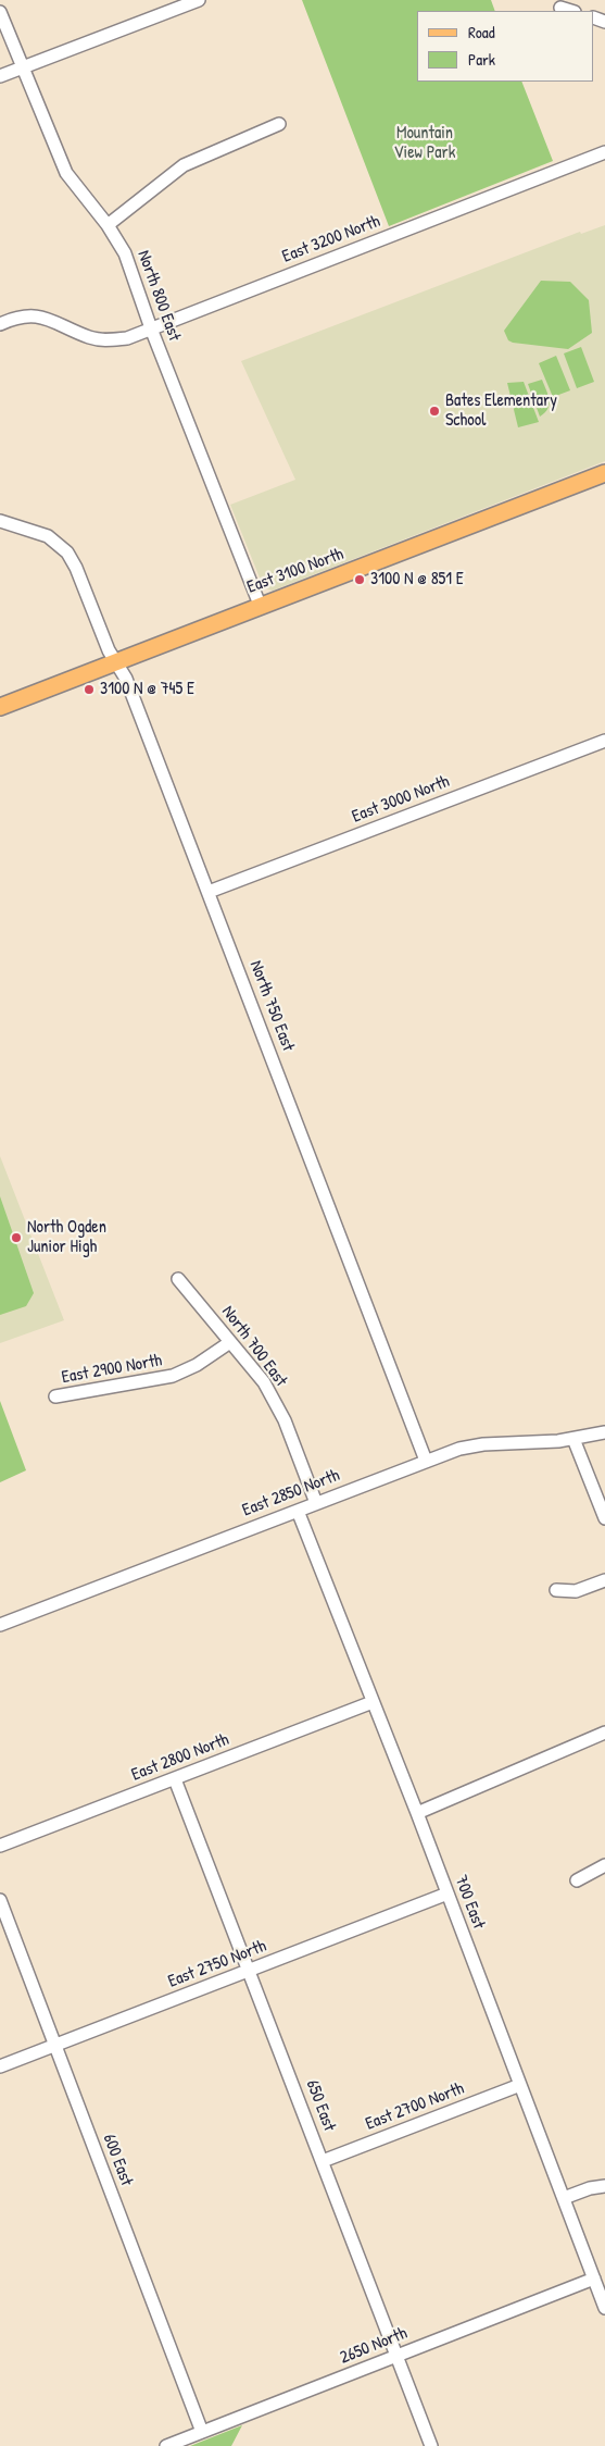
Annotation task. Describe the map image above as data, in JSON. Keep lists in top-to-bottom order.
{
  "streets": {
    "main road": ["East 3100 North"],
    "street": [
      "East 3200 North",
      "North 800 East",
      "East 3000 North",
      "North 750 East",
      "North 700 East",
      "East 2900 North",
      "East 2850 North",
      "East 2800 North",
      "700 East",
      "East 2750 North",
      "650 East",
      "East 2700 North",
      "600 East",
      "2650 North"
    ]
  },
  "crossings": [
    ["East 3200 North", "North 800 East"],
    ["North 800 East", "East 3100 North"],
    ["East 3100 North", "North 750 East"],
    ["East 3000 North", "North 750 East"],
    ["North 750 East", "East 2850 North"],
    ["North 700 East", "East 2900 North"],
    ["North 700 East", "East 2850 North"],
    ["East 2850 North", "700 East"],
    ["East 2800 North", "700 East"],
    ["East 2800 North", "650 East"],
    ["700 East", "East 2750 North"],
    ["700 East", "East 2700 North"],
    ["700 East", "2650 North"],
    ["East 2750 North", "650 East"],
    ["East 2750 North", "600 East"],
    ["650 East", "East 2700 North"],
    ["650 East", "2650 North"],
    ["600 East", "2650 North"]
  ],
  "parks": ["Mountain View Park"],
  "places": [
    "Bates Elementary School",
    "3100 N @ 851 E",
    "3100 N @ 745 E",
    "North Ogden Junior High"
  ],
  "legend": ["Road", "Park"]
}
